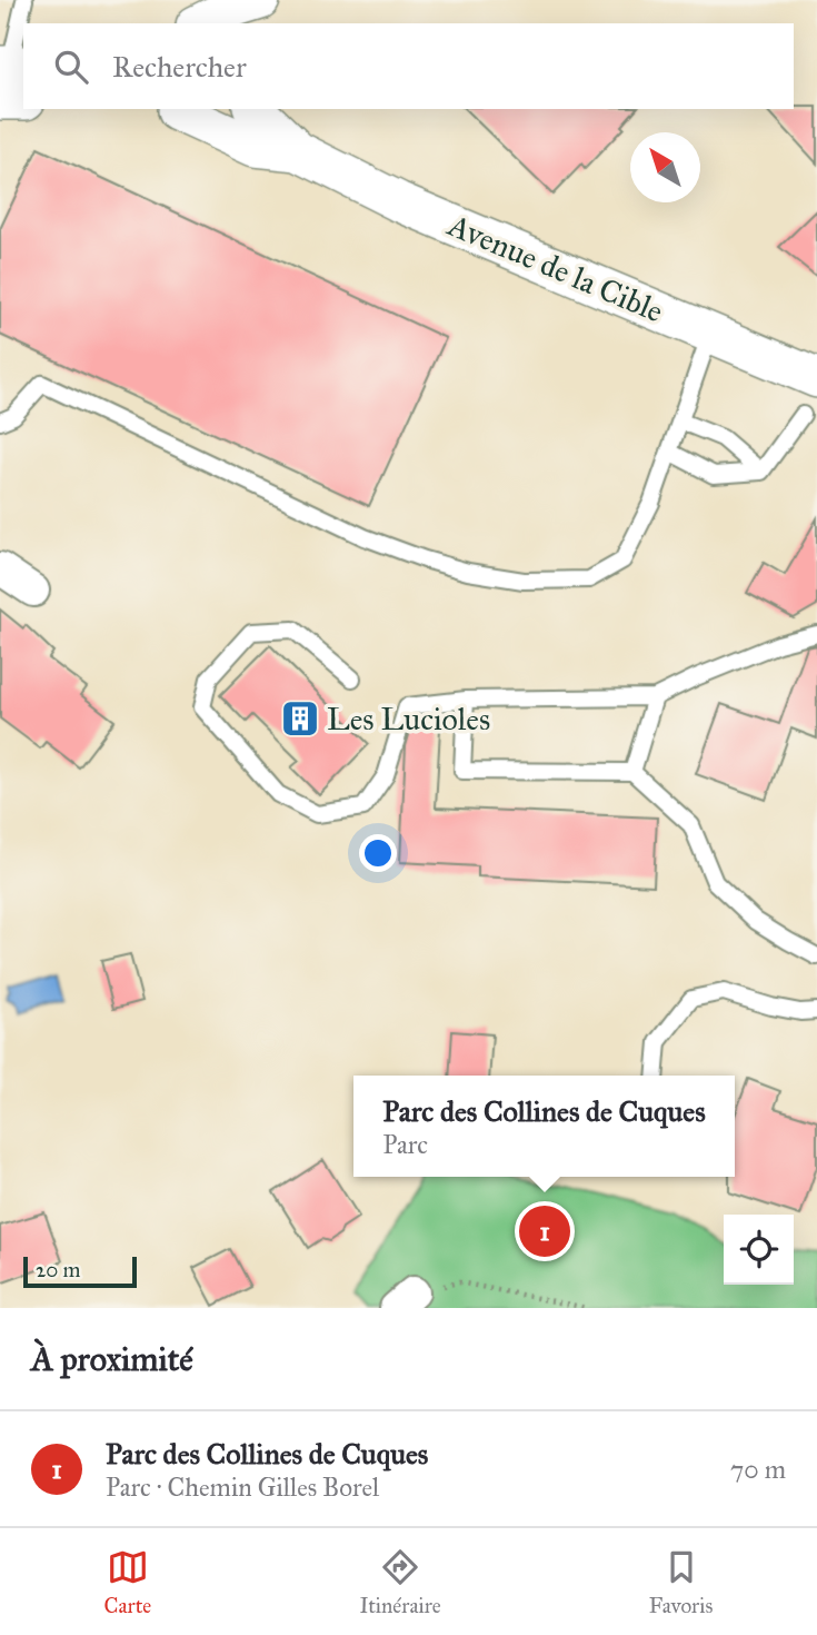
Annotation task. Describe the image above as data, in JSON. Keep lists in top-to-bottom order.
{
  "streets": {
    "street": ["Avenue de la Cible"]
  },
  "places": {
    "building": ["Les Lucioles"]
  },
  "scale_bar": "20 m",
  "north": "top left",
  "page": {
    "search": "Rechercher",
    "popup": ["Parc des Collines de Cuques", "Parc"],
    "pins": "1",
    "scale": "20 m",
    "heading": "À proximité",
    "list": [
      {
        "mark": "1",
        "name": "Parc des Collines de Cuques",
        "note": "Parc · Chemin Gilles Borel",
        "value": "70 m"
      }
    ],
    "nav": ["Carte", "Itinéraire", "Favoris"]
  }
}
